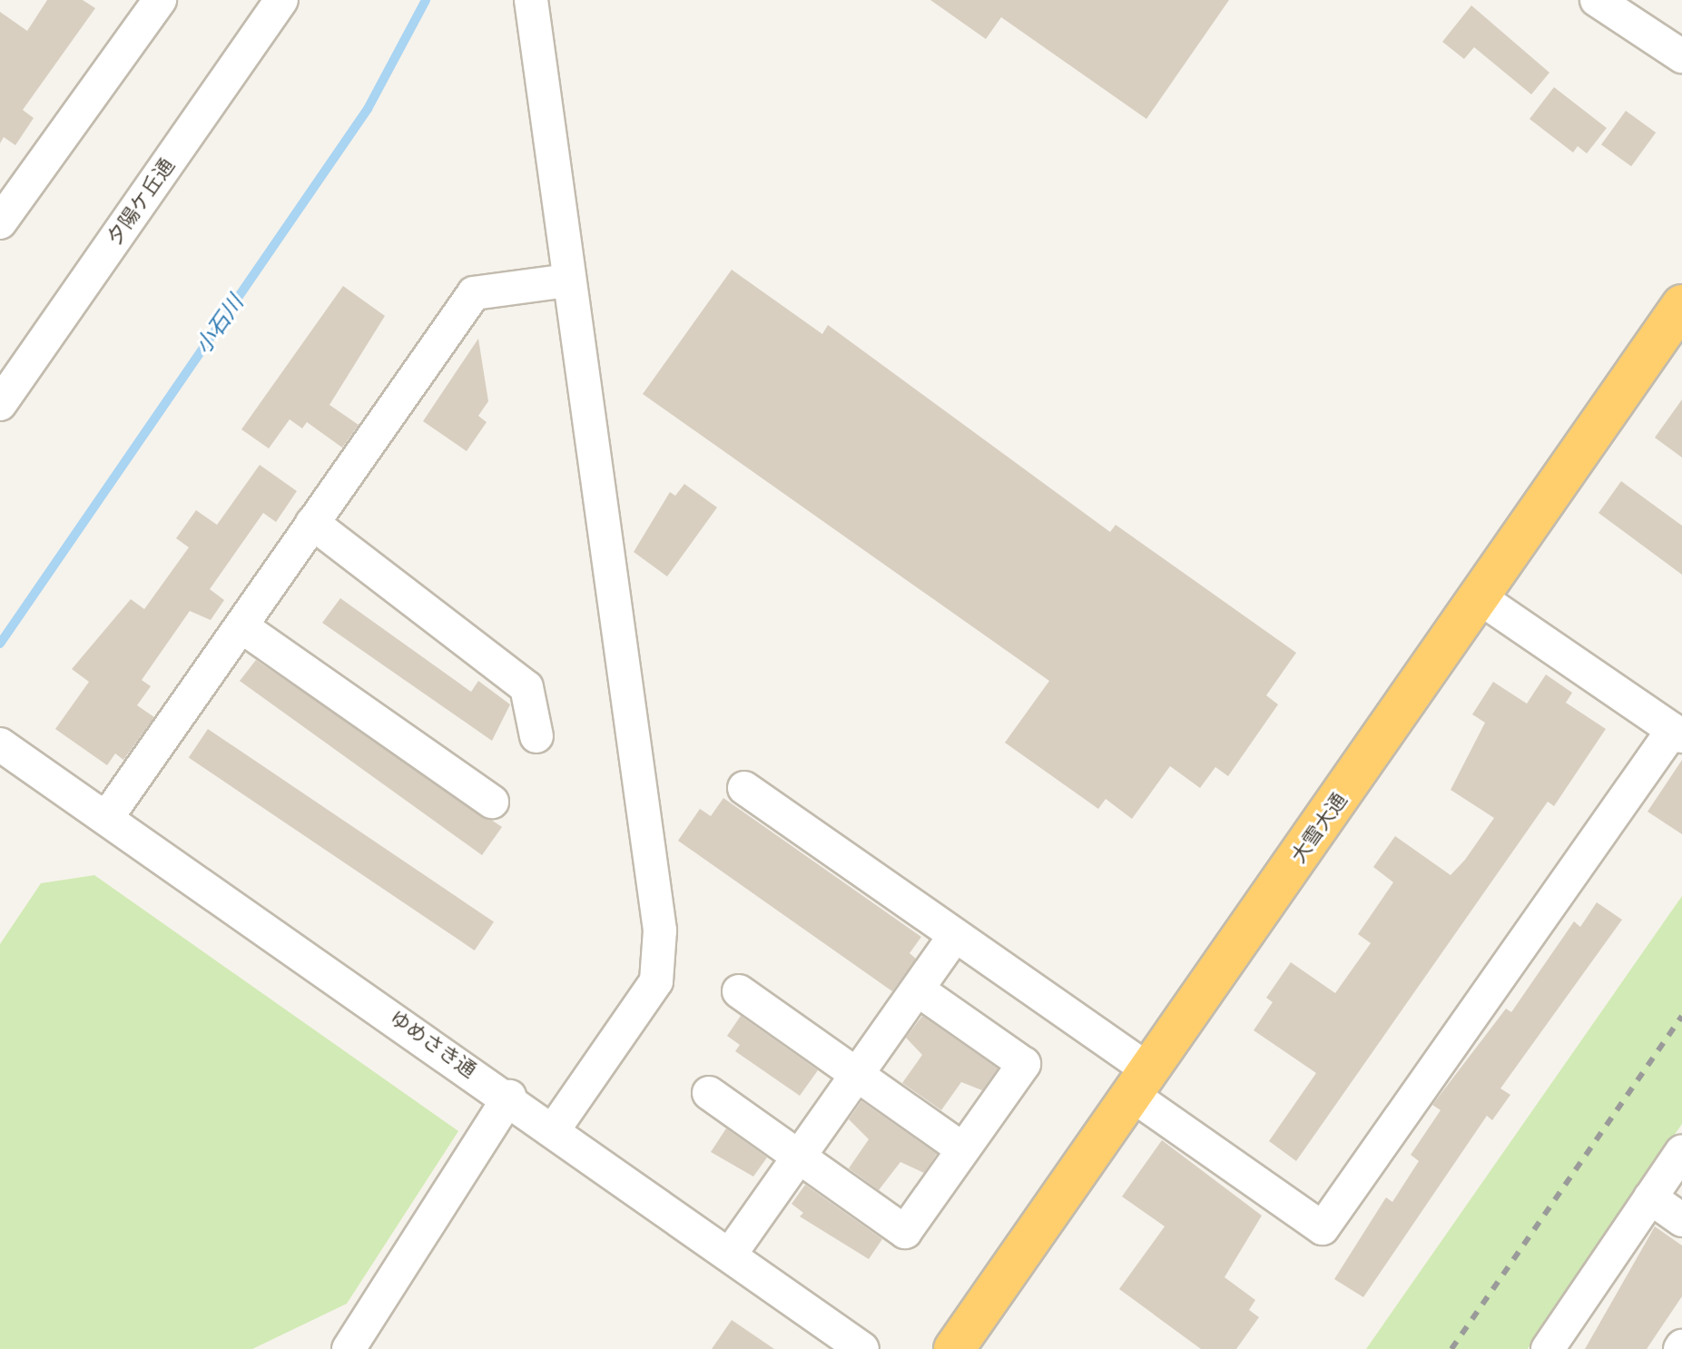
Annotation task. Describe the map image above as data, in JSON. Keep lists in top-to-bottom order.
{
  "streets": {
    "highway": ["大雪大通"],
    "street": ["夕陽ケ丘通", "ゆめさき通"]
  },
  "water": ["小石川"]
}
